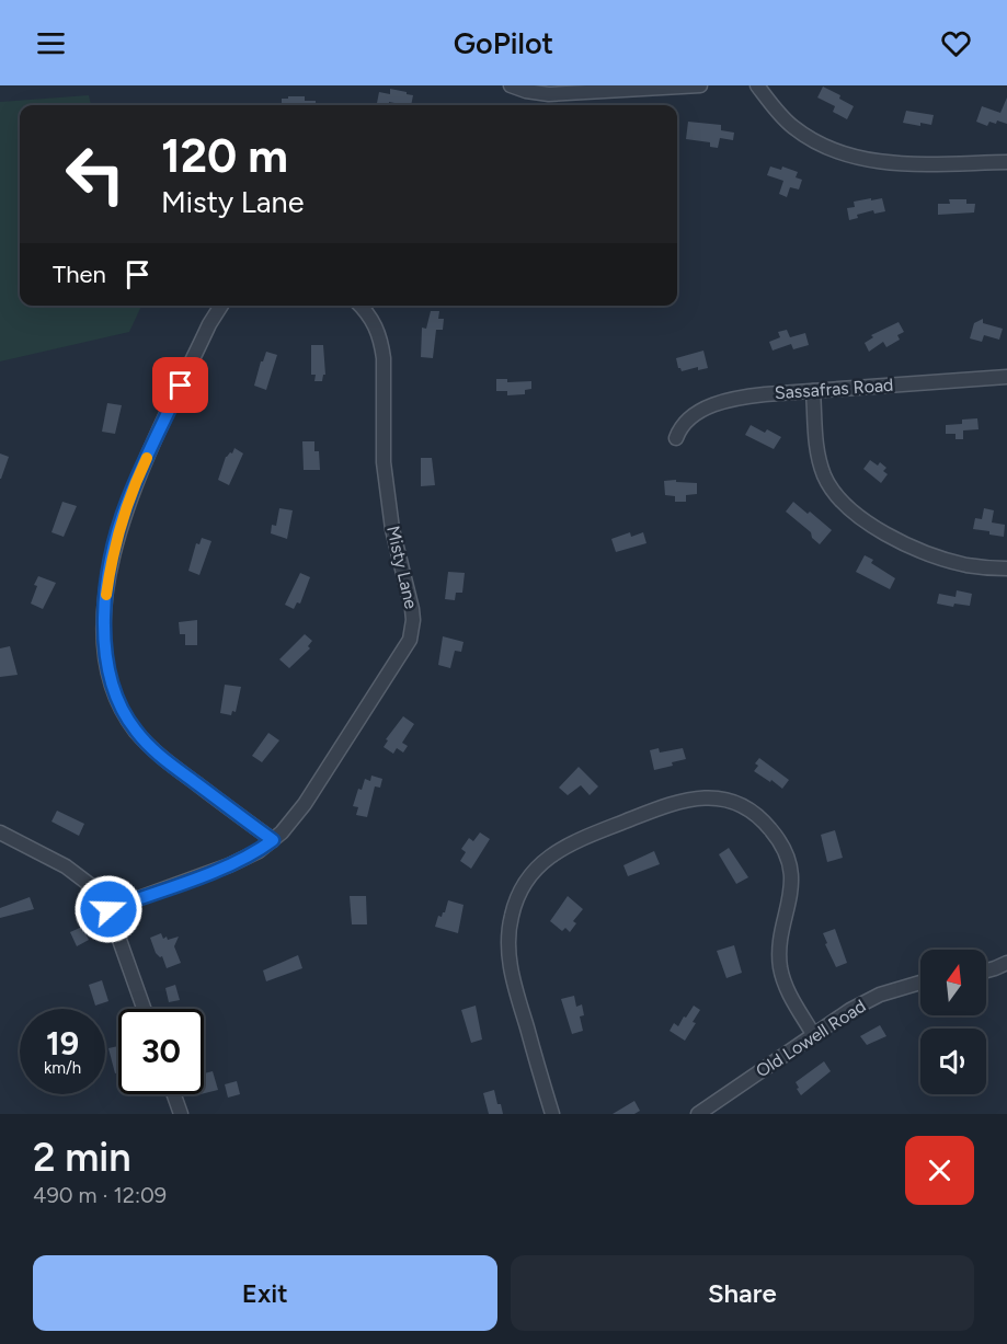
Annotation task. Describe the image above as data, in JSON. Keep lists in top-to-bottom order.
{
  "streets": {
    "street": ["Sassafras Road", "Misty Lane", "Old Lowell Road"]
  },
  "north": "top",
  "page": {
    "header": "GoPilot",
    "turn": ["120 m", "Misty Lane"],
    "then": "Then",
    "speed": "19 km/h",
    "limit": "30",
    "heading": ["2 min", "490 m · 12:09"],
    "buttons": ["Exit", "Share"]
  }
}
